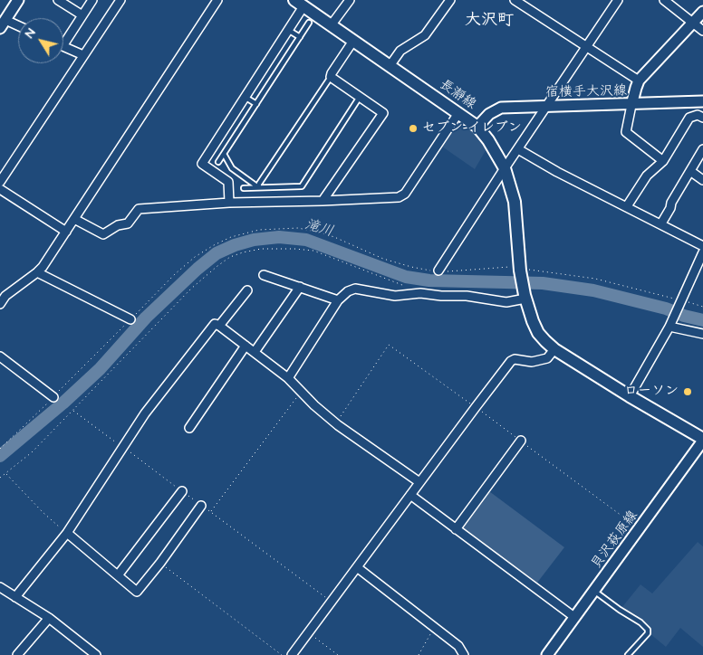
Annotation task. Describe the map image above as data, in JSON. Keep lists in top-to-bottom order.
{
  "streets": {
    "main road": ["長瀞線"],
    "street": ["宿横手大沢線", "貝沢萩原線"]
  },
  "crossings": [
    ["宿横手大沢線", "長瀞線"]
  ],
  "districts": ["大沢町"],
  "water": ["滝川"],
  "places": ["セブン-イレブン", "ローソン"],
  "north": "top left"
}
